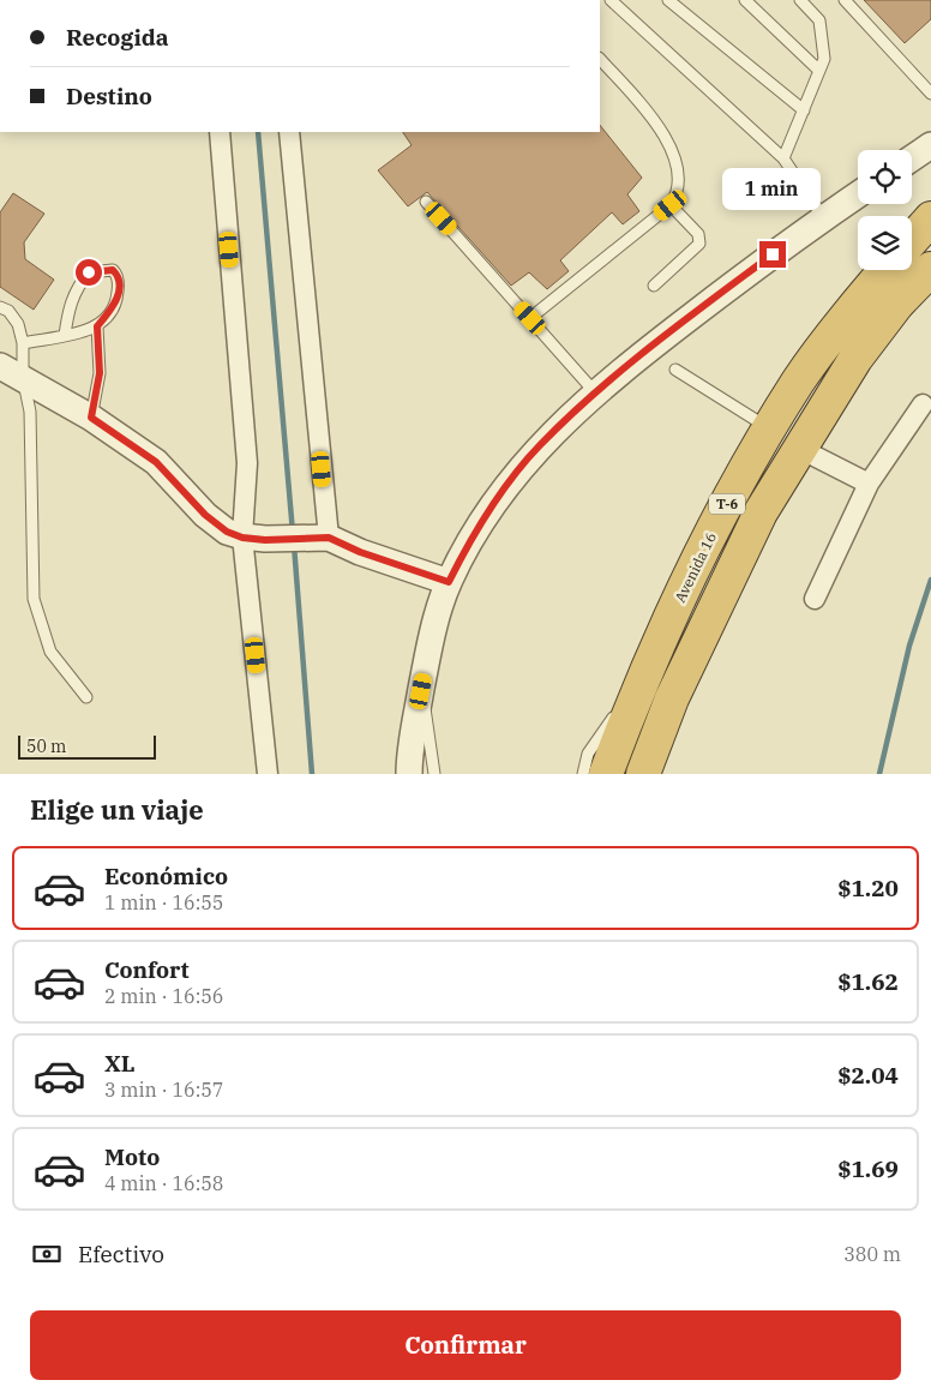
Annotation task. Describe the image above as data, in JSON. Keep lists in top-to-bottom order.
{
  "streets": {
    "highway": ["T-6", "Avenida 16"]
  },
  "scale_bar": "50 m",
  "page": {
    "banner": ["Recogida", "Destino"],
    "bubble": "1 min",
    "scale": "50 m",
    "heading": "Elige un viaje",
    "list": [
      {
        "name": "Económico",
        "note": "1 min · 16:55",
        "value": "$1.20"
      },
      {
        "name": "Confort",
        "note": "2 min · 16:56",
        "value": "$1.62"
      },
      {
        "name": "XL",
        "note": "3 min · 16:57",
        "value": "$2.04"
      },
      {
        "name": "Moto",
        "note": "4 min · 16:58",
        "value": "$1.69"
      }
    ],
    "pay": ["Efectivo", "380 m"],
    "buttons": "Confirmar"
  }
}
